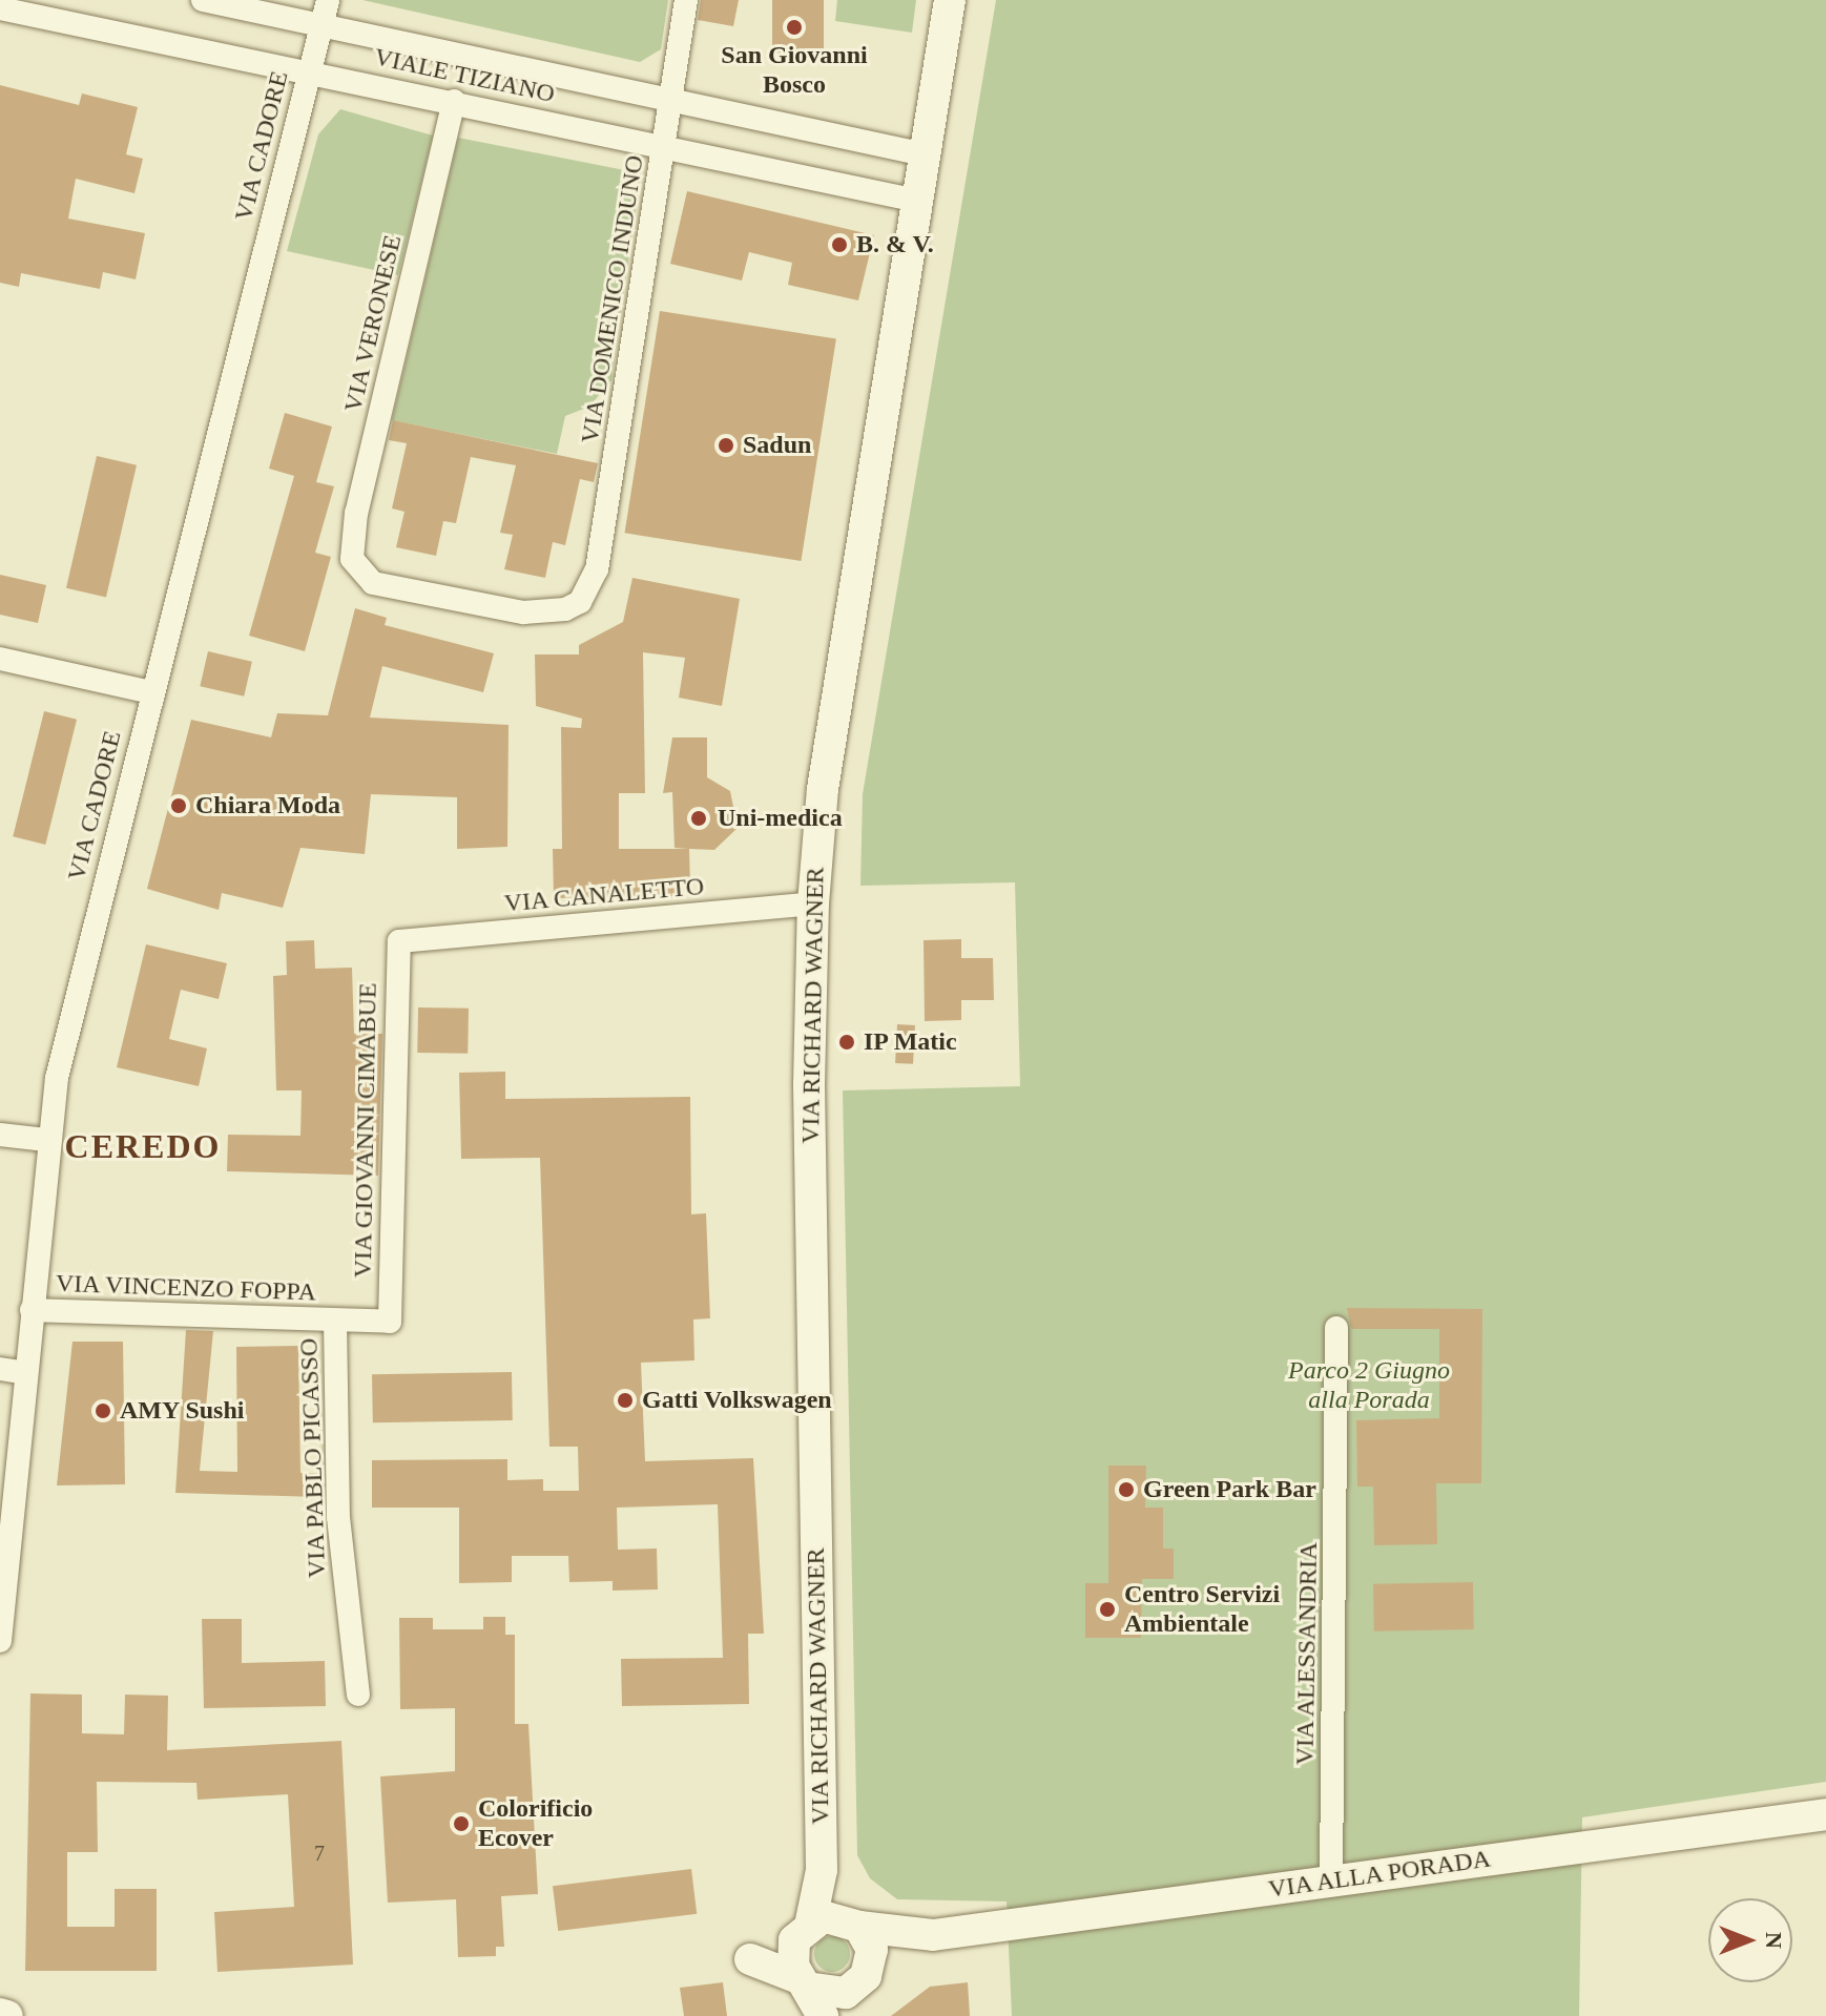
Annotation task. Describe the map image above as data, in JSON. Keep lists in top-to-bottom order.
{
  "streets": {
    "street": [
      "VIALE TIZIANO",
      "VIA CADORE",
      "VIA DOMENICO INDUNO",
      "VIA VERONESE",
      "VIA CANALETTO",
      "VIA RICHARD WAGNER",
      "VIA GIOVANNI CIMABUE",
      "VIA VINCENZO FOPPA",
      "VIA PABLO PICASSO",
      "VIA ALESSANDRIA",
      "VIA ALLA PORADA"
    ]
  },
  "crossings": [
    ["VIALE TIZIANO", "VIA CADORE"],
    ["VIALE TIZIANO", "VIA DOMENICO INDUNO"],
    ["VIALE TIZIANO", "VIA VERONESE"],
    ["VIALE TIZIANO", "VIA RICHARD WAGNER"],
    ["VIA CADORE", "VIA VINCENZO FOPPA"],
    ["VIA DOMENICO INDUNO", "VIA VERONESE"],
    ["VIA CANALETTO", "VIA RICHARD WAGNER"],
    ["VIA CANALETTO", "VIA GIOVANNI CIMABUE"],
    ["VIA RICHARD WAGNER", "VIA ALLA PORADA"],
    ["VIA GIOVANNI CIMABUE", "VIA VINCENZO FOPPA"],
    ["VIA VINCENZO FOPPA", "VIA PABLO PICASSO"],
    ["VIA ALESSANDRIA", "VIA ALLA PORADA"]
  ],
  "districts": ["CEREDO"],
  "parks": ["Parco 2 Giugno alla Porada"],
  "places": [
    "San Giovanni Bosco",
    "B. & V.",
    "Sadun",
    "Chiara Moda",
    "Uni-medica",
    "IP Matic",
    "Gatti Volkswagen",
    "AMY Sushi",
    "Green Park Bar",
    "Centro Servizi Ambientale",
    "Colorificio Ecover"
  ],
  "house_numbers": ["7"],
  "north": "right"
}
